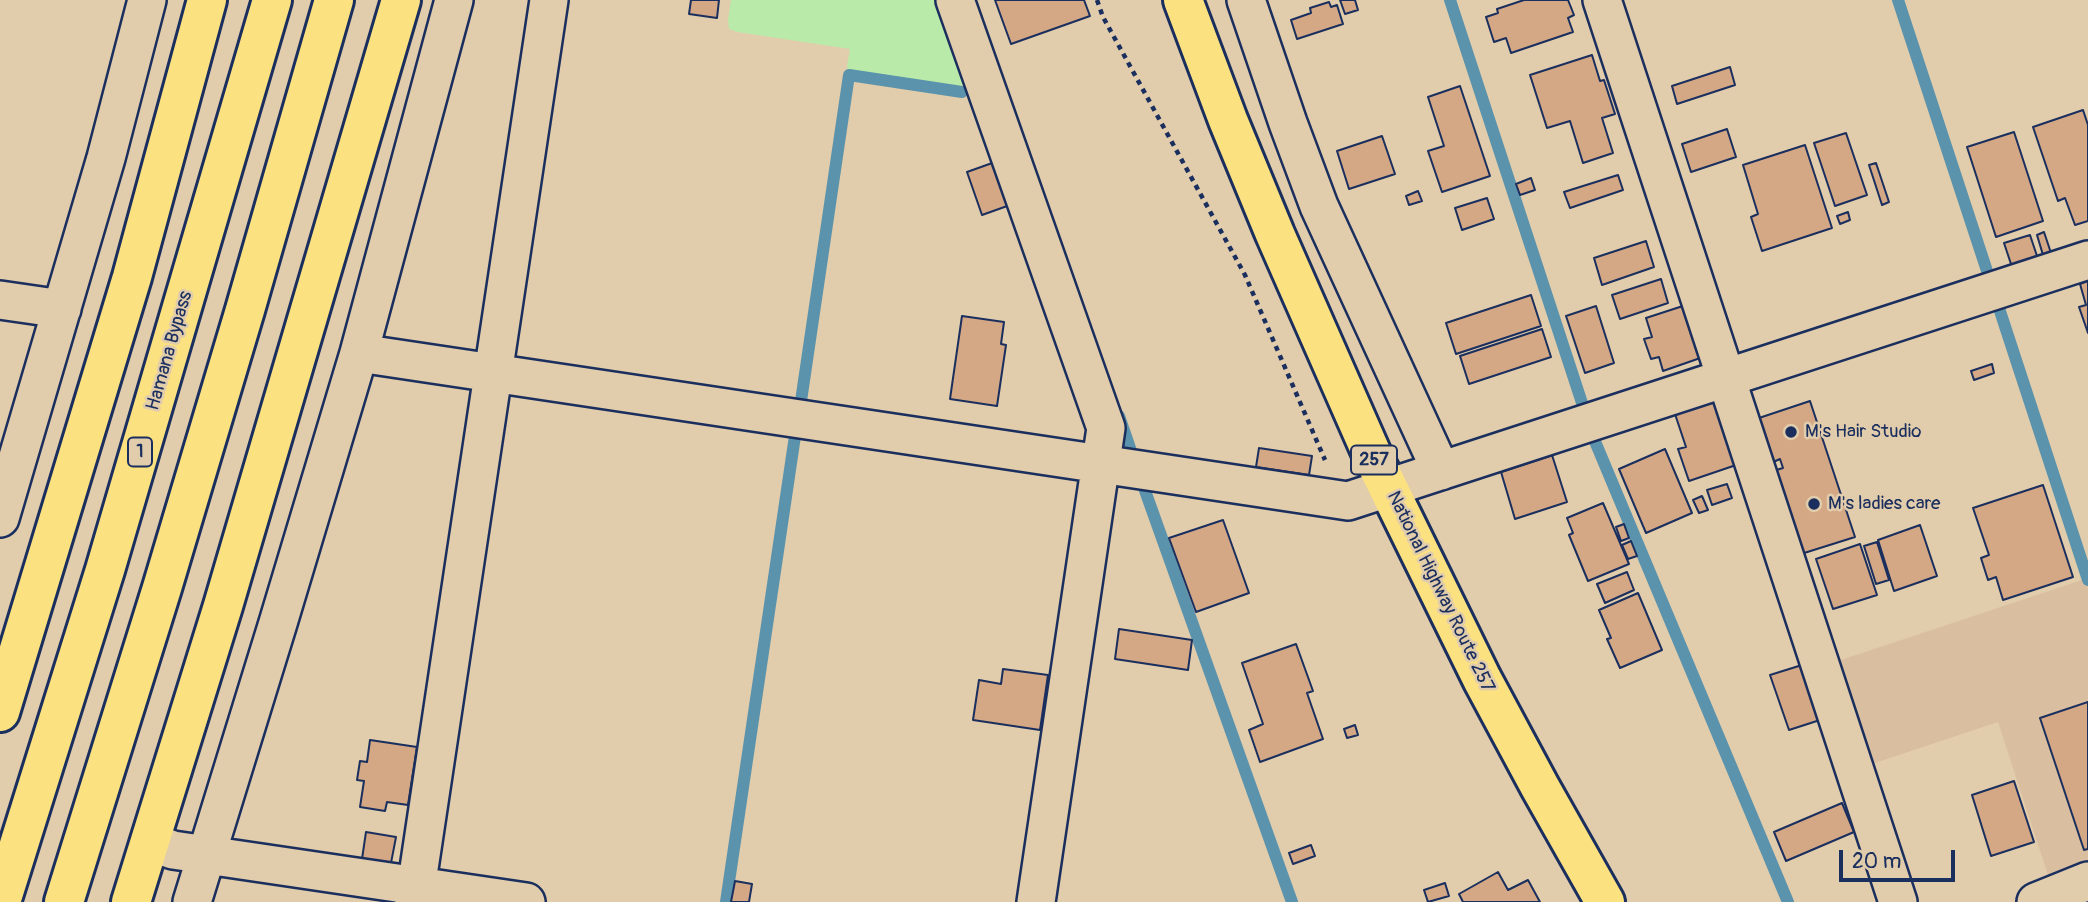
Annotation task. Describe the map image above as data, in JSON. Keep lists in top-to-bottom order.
{
  "streets": {
    "highway": [
      "Hamana Bypass",
      "1",
      "257",
      "National Highway Route 257"
    ]
  },
  "places": ["M's Hair Studio", "M's ladies care"],
  "scale_bar": "20 m"
}
